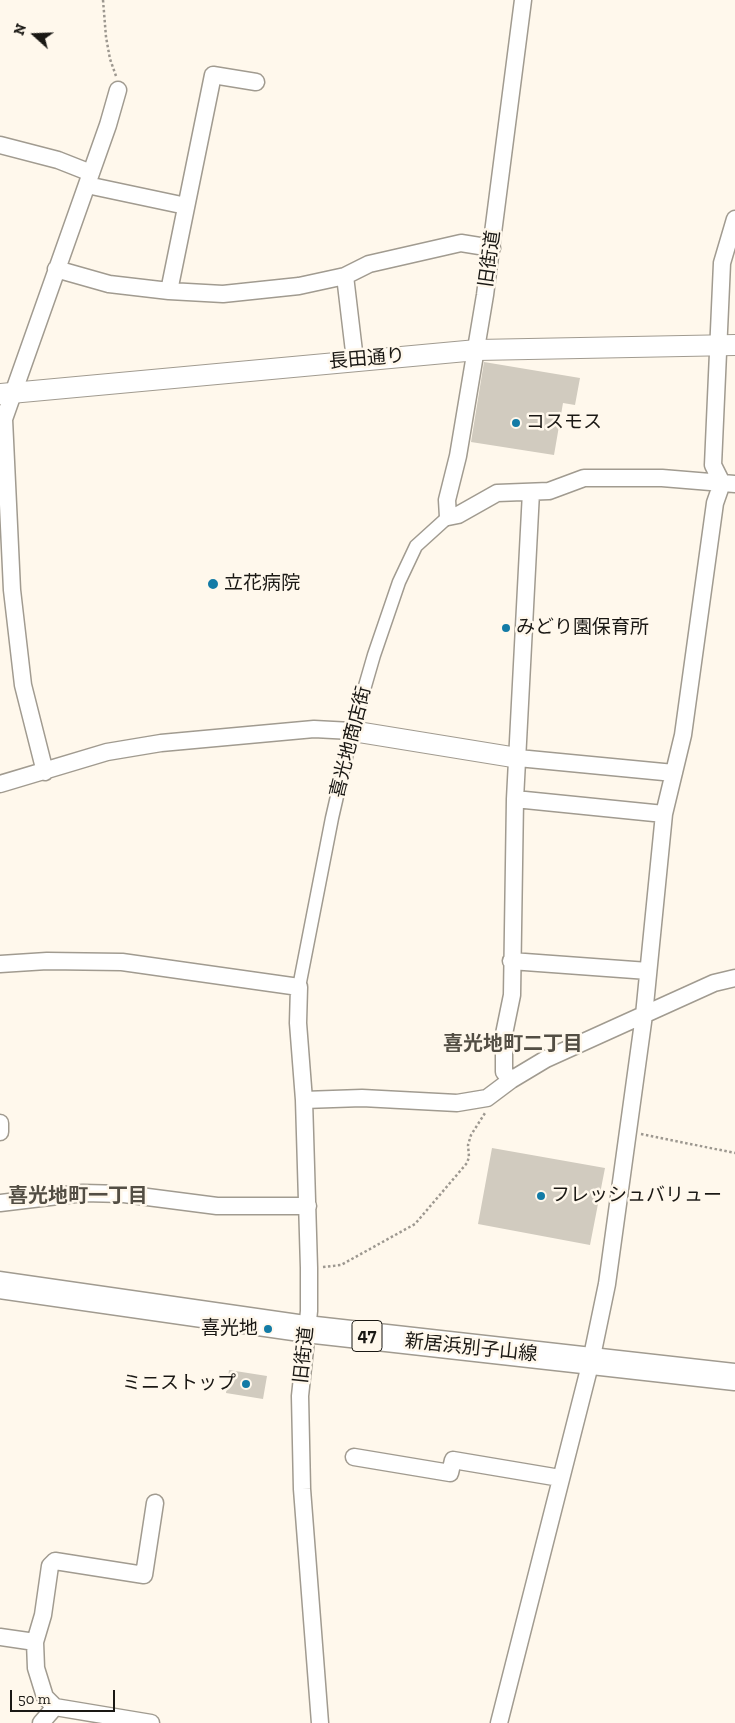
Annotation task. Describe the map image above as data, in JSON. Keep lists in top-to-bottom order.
{
  "streets": {
    "main road": ["47", "新居浜別子山線"],
    "street": ["旧街道", "長田通り", "喜光地商店街"]
  },
  "crossings": [
    ["旧街道", "長田通り"],
    ["旧街道", "喜光地商店街"],
    ["旧街道", "新居浜別子山線"]
  ],
  "districts": ["喜光地町二丁目", "喜光地町一丁目"],
  "places": [
    "コスモス",
    "立花病院",
    "みどり園保育所",
    "フレッシュバリュー",
    "喜光地",
    "ミニストップ"
  ],
  "scale_bar": "50 m",
  "north": "left"
}
